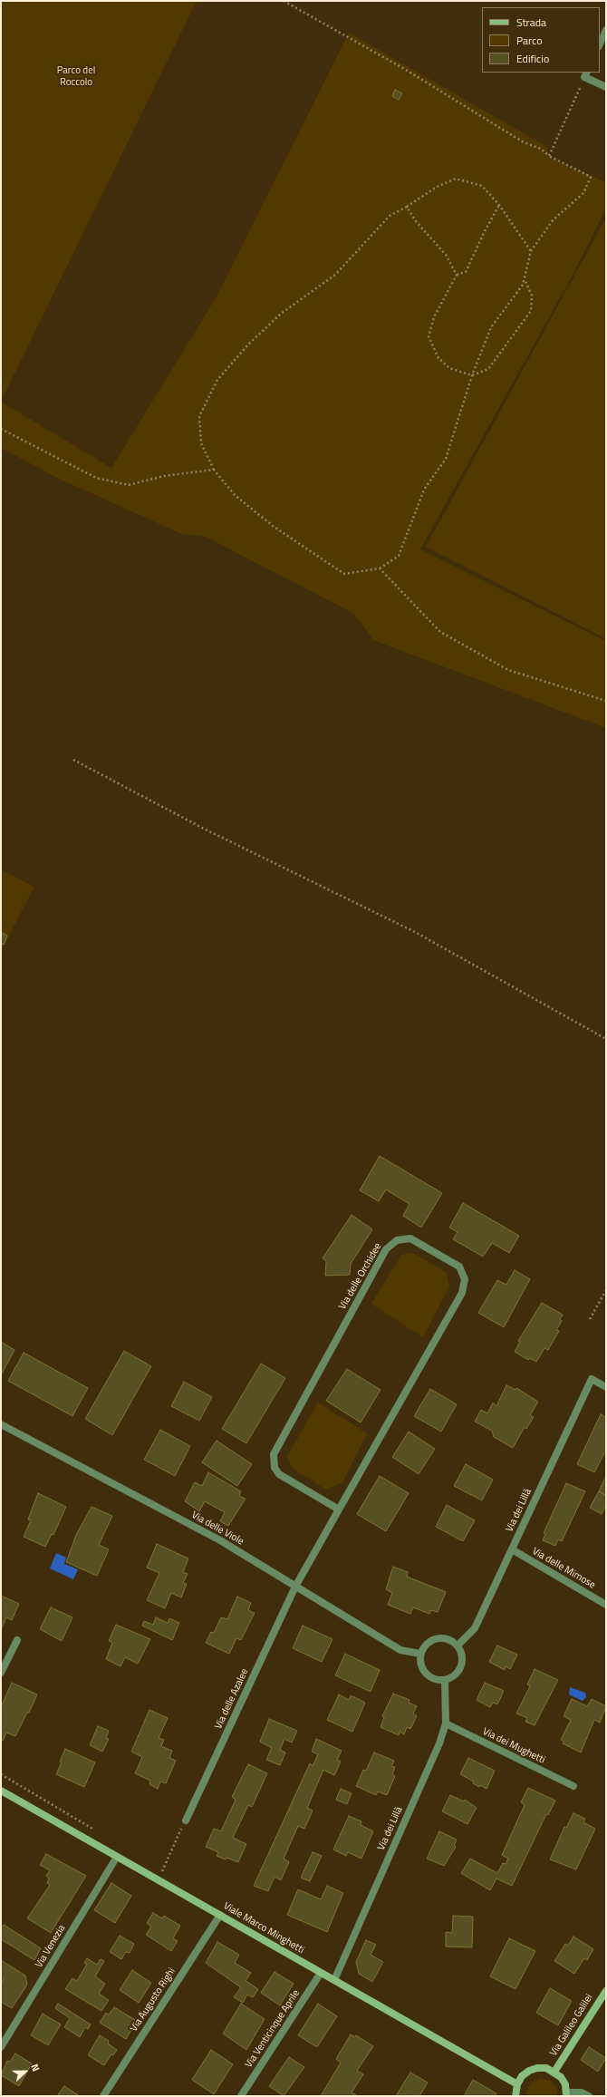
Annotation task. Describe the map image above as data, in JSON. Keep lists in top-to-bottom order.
{
  "streets": {
    "street": [
      "Via delle Orchidee",
      "Via dei Lillà",
      "Via delle Viole",
      "Via delle Mimose",
      "Via delle Azalee",
      "Via dei Mughetti",
      "Viale Marco Minghetti",
      "Via Venezia",
      "Via Augusto Righi",
      "Via Galileo Galilei",
      "Via Venticinque Aprile"
    ]
  },
  "crossings": [
    ["Via delle Orchidee", "Via delle Viole"],
    ["Via delle Orchidee", "Via delle Azalee"],
    ["Via dei Lillà", "Via delle Viole"],
    ["Via dei Lillà", "Via delle Mimose"],
    ["Via dei Lillà", "Via dei Mughetti"],
    ["Via dei Lillà", "Viale Marco Minghetti"],
    ["Via delle Viole", "Via delle Azalee"],
    ["Viale Marco Minghetti", "Via Venezia"],
    ["Viale Marco Minghetti", "Via Augusto Righi"],
    ["Viale Marco Minghetti", "Via Venticinque Aprile"]
  ],
  "parks": ["Parco del Roccolo"],
  "legend": ["Strada", "Parco", "Edificio"],
  "north": "right"
}
